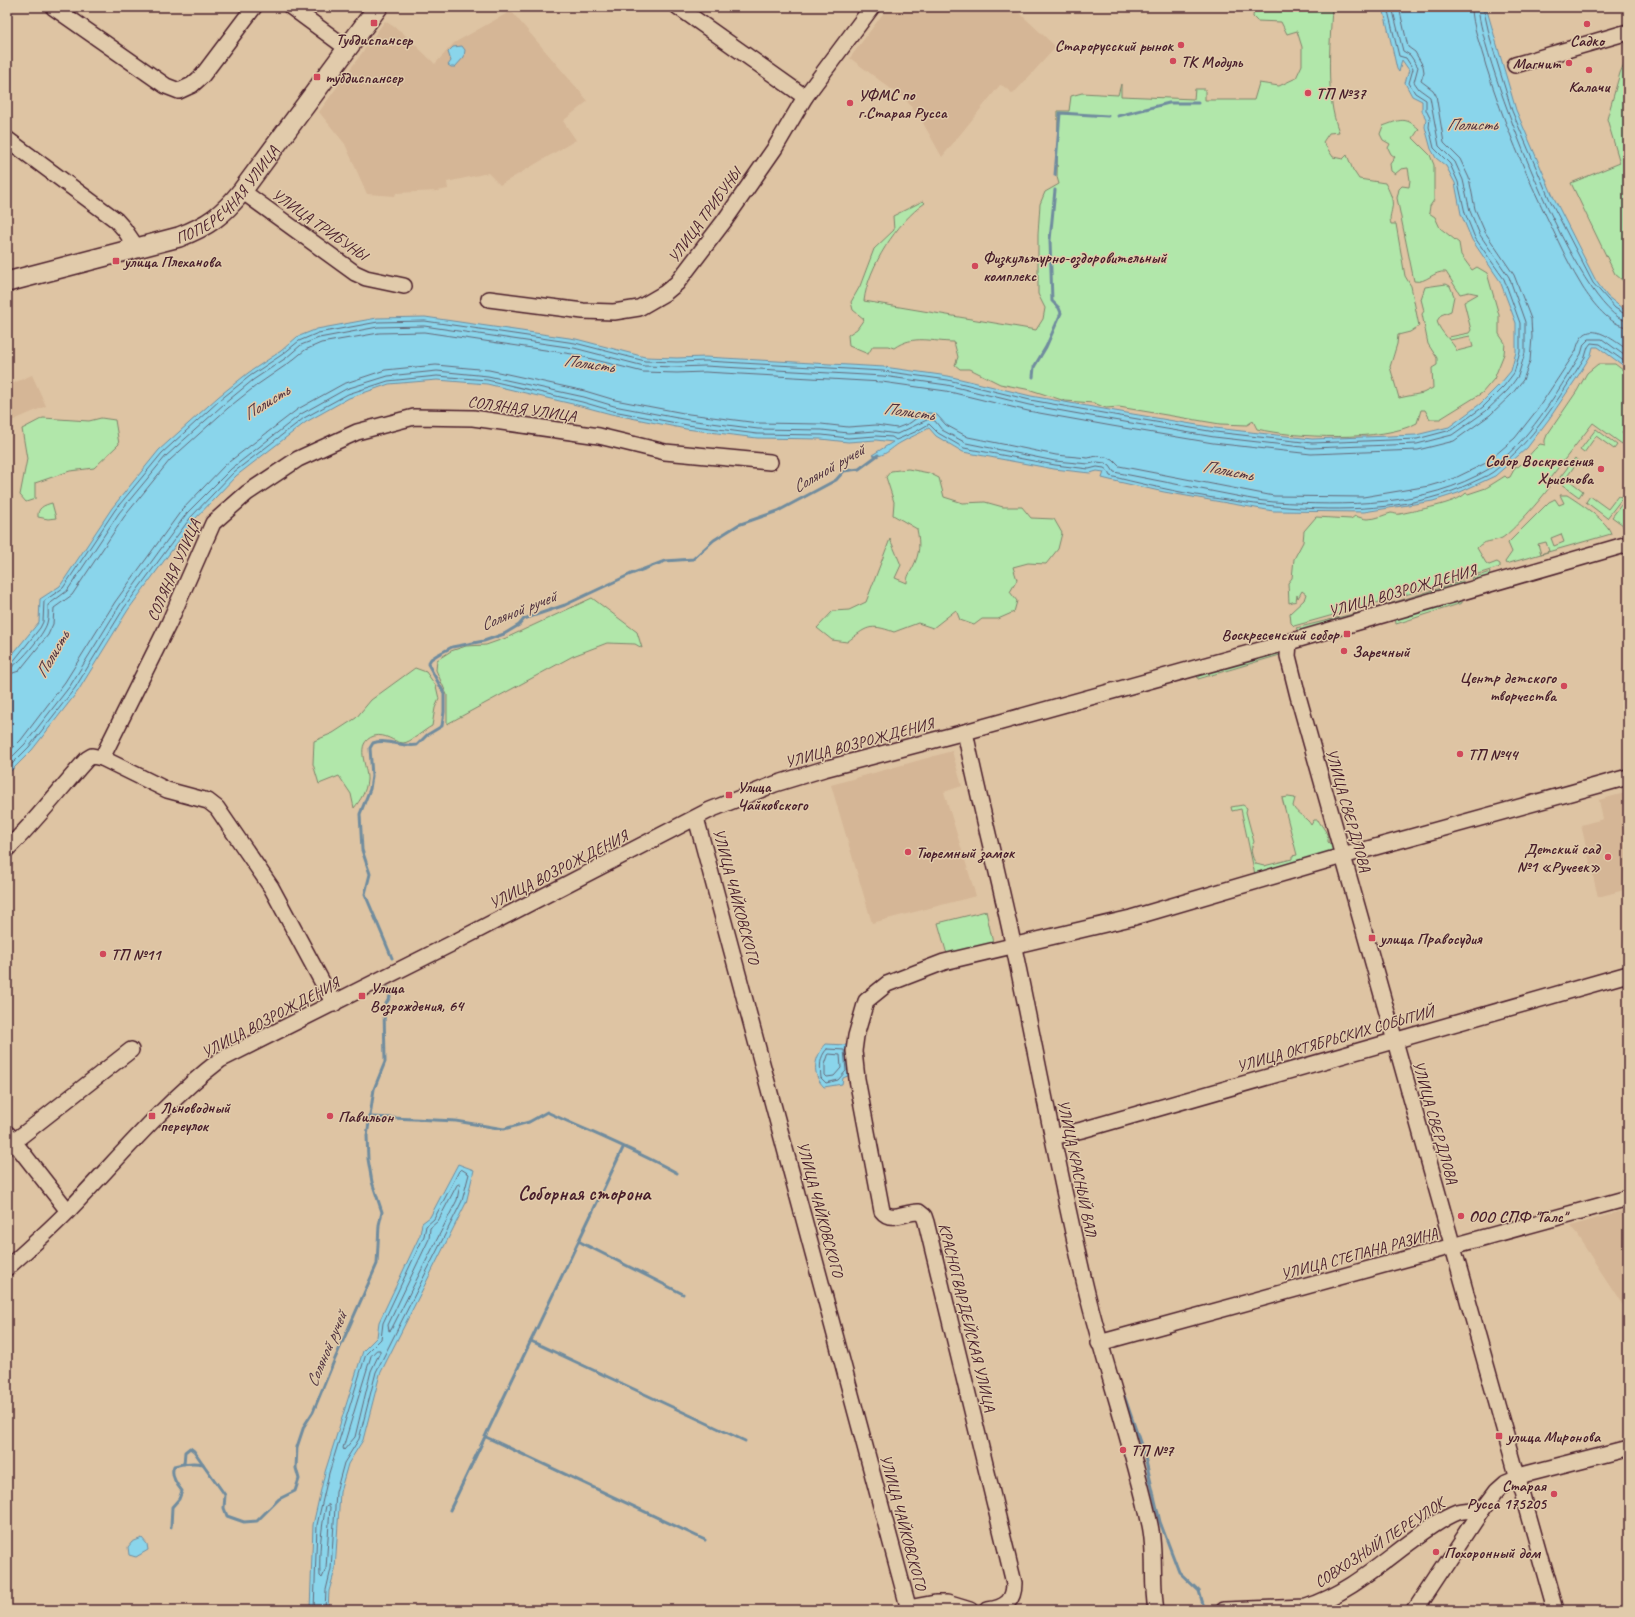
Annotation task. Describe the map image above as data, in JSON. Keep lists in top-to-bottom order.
{
  "streets": {
    "main road": ["ПОПЕРЕЧНАЯ УЛИЦА"],
    "street": [
      "УЛИЦА ТРИБУНЫ",
      "СОЛЯНАЯ УЛИЦА",
      "УЛИЦА ВОЗРОЖДЕНИЯ",
      "УЛИЦА СВЕРДЛОВА",
      "УЛИЦА ЧАЙКОВСКОГО",
      "УЛИЦА ОКТЯБРЬСКИХ СОБЫТИЙ",
      "УЛИЦА КРАСНЫЙ ВАЛ",
      "УЛИЦА СТЕПАНА РАЗИНА",
      "КРАСНОГВАРДЕЙСКАЯ УЛИЦА",
      "СОВХОЗНЫЙ ПЕРЕУЛОК"
    ]
  },
  "crossings": [
    ["ПОПЕРЕЧНАЯ УЛИЦА", "УЛИЦА ТРИБУНЫ"],
    ["УЛИЦА ВОЗРОЖДЕНИЯ", "УЛИЦА СВЕРДЛОВА"],
    ["УЛИЦА ВОЗРОЖДЕНИЯ", "УЛИЦА ЧАЙКОВСКОГО"],
    ["УЛИЦА ВОЗРОЖДЕНИЯ", "УЛИЦА КРАСНЫЙ ВАЛ"],
    ["УЛИЦА СВЕРДЛОВА", "УЛИЦА ОКТЯБРЬСКИХ СОБЫТИЙ"],
    ["УЛИЦА СВЕРДЛОВА", "УЛИЦА СТЕПАНА РАЗИНА"],
    ["УЛИЦА ОКТЯБРЬСКИХ СОБЫТИЙ", "УЛИЦА КРАСНЫЙ ВАЛ"],
    ["УЛИЦА КРАСНЫЙ ВАЛ", "УЛИЦА СТЕПАНА РАЗИНА"],
    ["УЛИЦА КРАСНЫЙ ВАЛ", "КРАСНОГВАРДЕЙСКАЯ УЛИЦА"]
  ],
  "districts": ["Соборная сторона"],
  "water": ["Полисть", "Соляной ручей"],
  "places": {
    "transit": [
      "Тубдиспансер",
      "тубдиспансер",
      "улица Плеханова",
      "Воскресенский собор",
      "Улица Чайковского",
      "улица Правосудия",
      "Улица Возрождения, 64",
      "Льноводный переулок",
      "улица Миронова"
    ],
    "other": [
      "Садко",
      "Старорусский рынок",
      "ТК Модуль",
      "Магнит",
      "Калачи",
      "ТП №37",
      "УФМС по г.Старая Русса",
      "Физкультурно-оздоровительный комплекс",
      "Собор Воскресения Христова",
      "Заречный",
      "Центр детского творчества",
      "ТП №44",
      "Тюремный замок",
      "Детский сад №1 «Ручеек»",
      "ТП №11",
      "Павильон",
      "ООО СПФ \"Галс\"",
      "ТП №7",
      "Старая Русса 175205",
      "Похоронный дом"
    ]
  }
}
